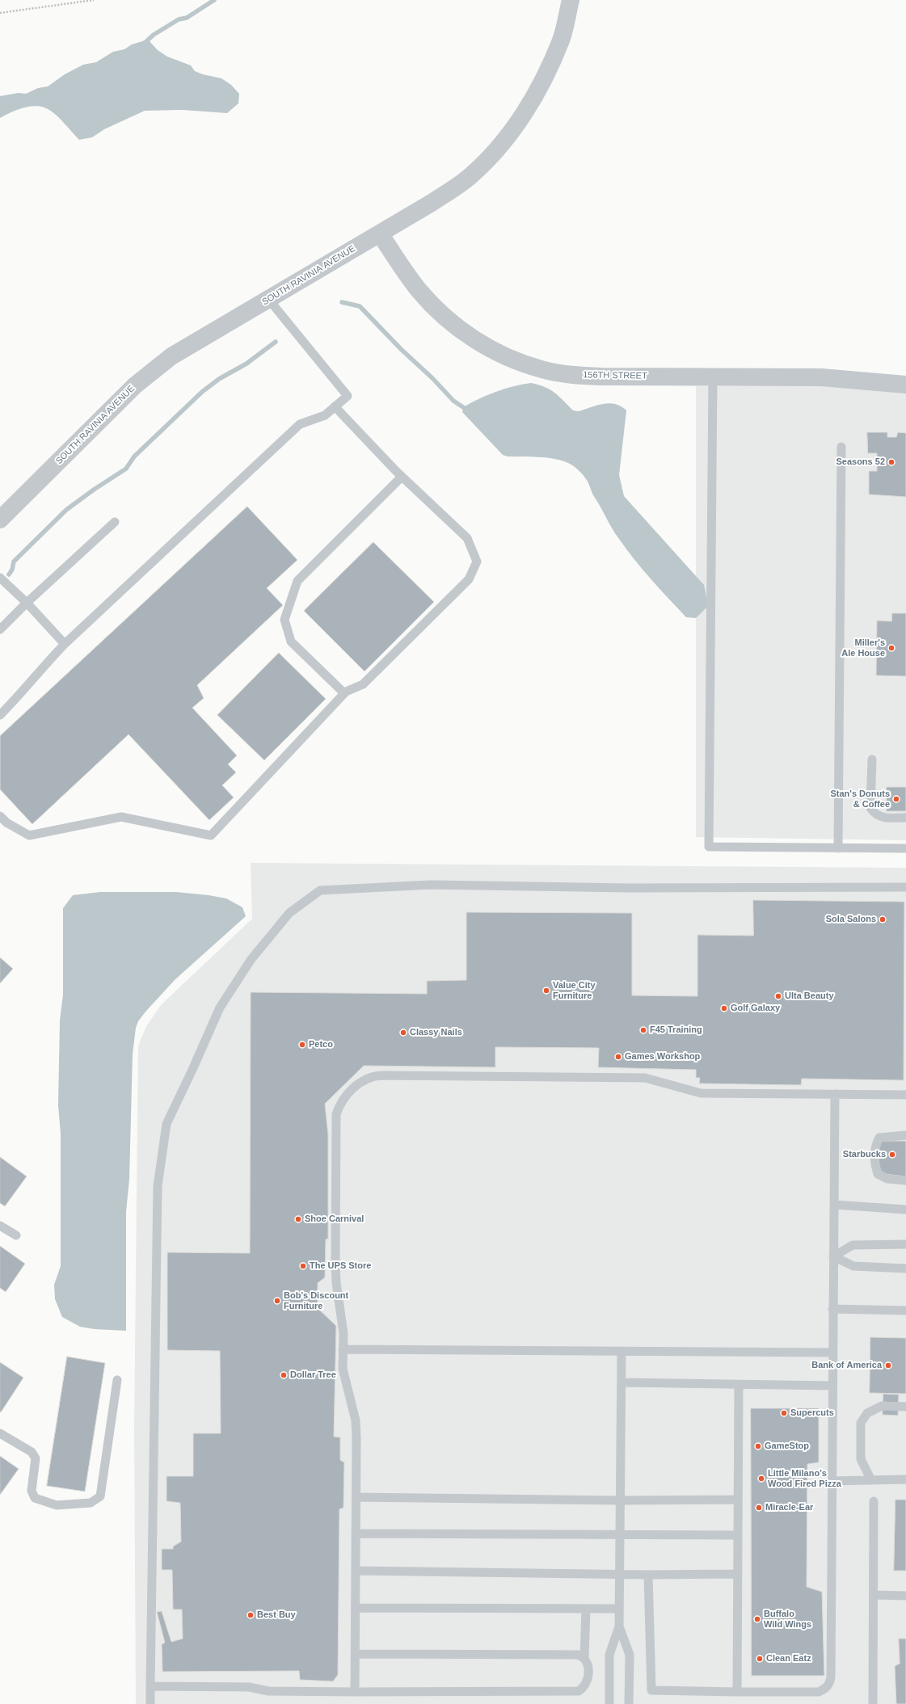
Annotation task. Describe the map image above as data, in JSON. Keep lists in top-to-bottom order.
{
  "streets": {
    "street": ["SOUTH RAVINIA AVENUE", "156TH STREET"]
  },
  "crossings": [
    ["SOUTH RAVINIA AVENUE", "156TH STREET"]
  ],
  "places": [
    "Seasons 52",
    "Miller's Ale House",
    "Stan's Donuts & Coffee",
    "Sola Salons",
    "Value City Furniture",
    "Ulta Beauty",
    "Golf Galaxy",
    "F45 Training",
    "Classy Nails",
    "Petco",
    "Games Workshop",
    "Starbucks",
    "Shoe Carnival",
    "The UPS Store",
    "Bob's Discount Furniture",
    "Bank of America",
    "Dollar Tree",
    "Supercuts",
    "GameStop",
    "Little Milano's Wood Fired Pizza",
    "Miracle-Ear",
    "Best Buy",
    "Buffalo Wild Wings",
    "Clean Eatz"
  ]
}
